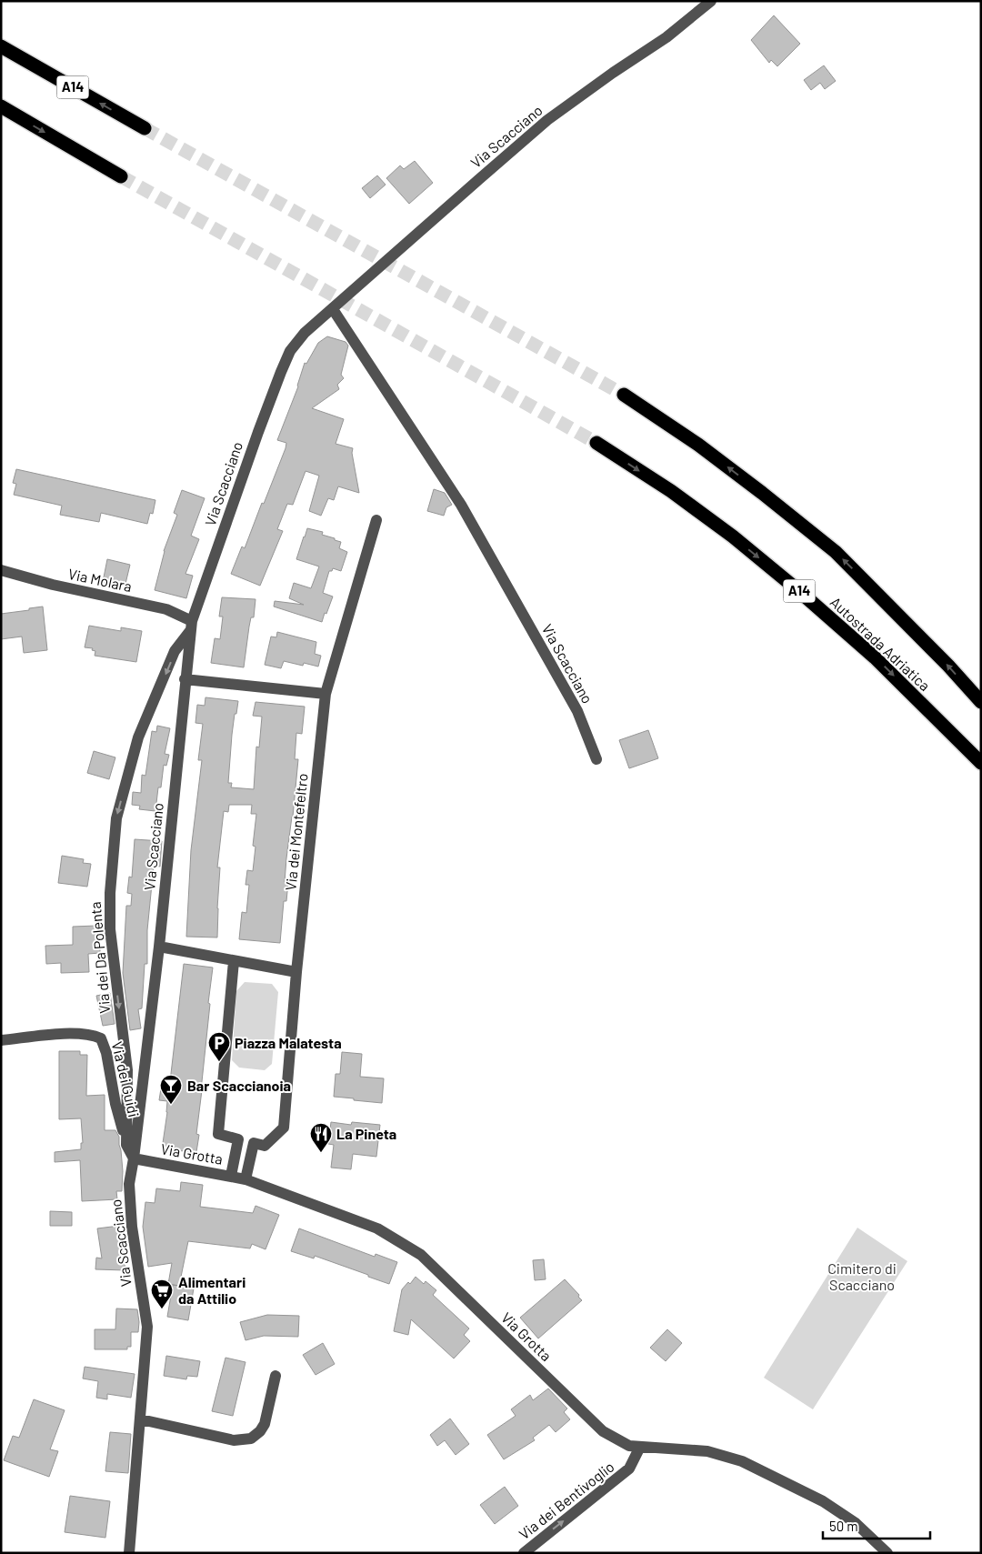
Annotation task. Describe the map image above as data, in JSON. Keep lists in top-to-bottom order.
{
  "streets": {
    "highway": ["A14", "Autostrada Adriatica"],
    "street": [
      "Via Scacciano",
      "Via Molara",
      "Via dei Montefeltro",
      "Via dei Da Polenta",
      "Via dei Guidi",
      "Via Grotta",
      "Via dei Bentivoglio"
    ]
  },
  "crossings": [
    ["Via Scacciano", "Via Molara"],
    ["Via Scacciano", "Via dei Da Polenta"],
    ["Via Scacciano", "Via Grotta"],
    ["Via Molara", "Via dei Da Polenta"],
    ["Via dei Da Polenta", "Via dei Guidi"],
    ["Via dei Da Polenta", "Via Grotta"],
    ["Via Grotta", "Via dei Bentivoglio"]
  ],
  "one_way": ["Via dei Da Polenta", "Via dei Bentivoglio"],
  "parks": ["Cimitero di Scacciano"],
  "places": {
    "parking": ["Piazza Malatesta"],
    "bar": ["Bar Scaccianoia"],
    "restaurant": ["La Pineta"],
    "supermarket": ["Alimentari da Attilio"]
  },
  "scale_bar": "50 m"
}
